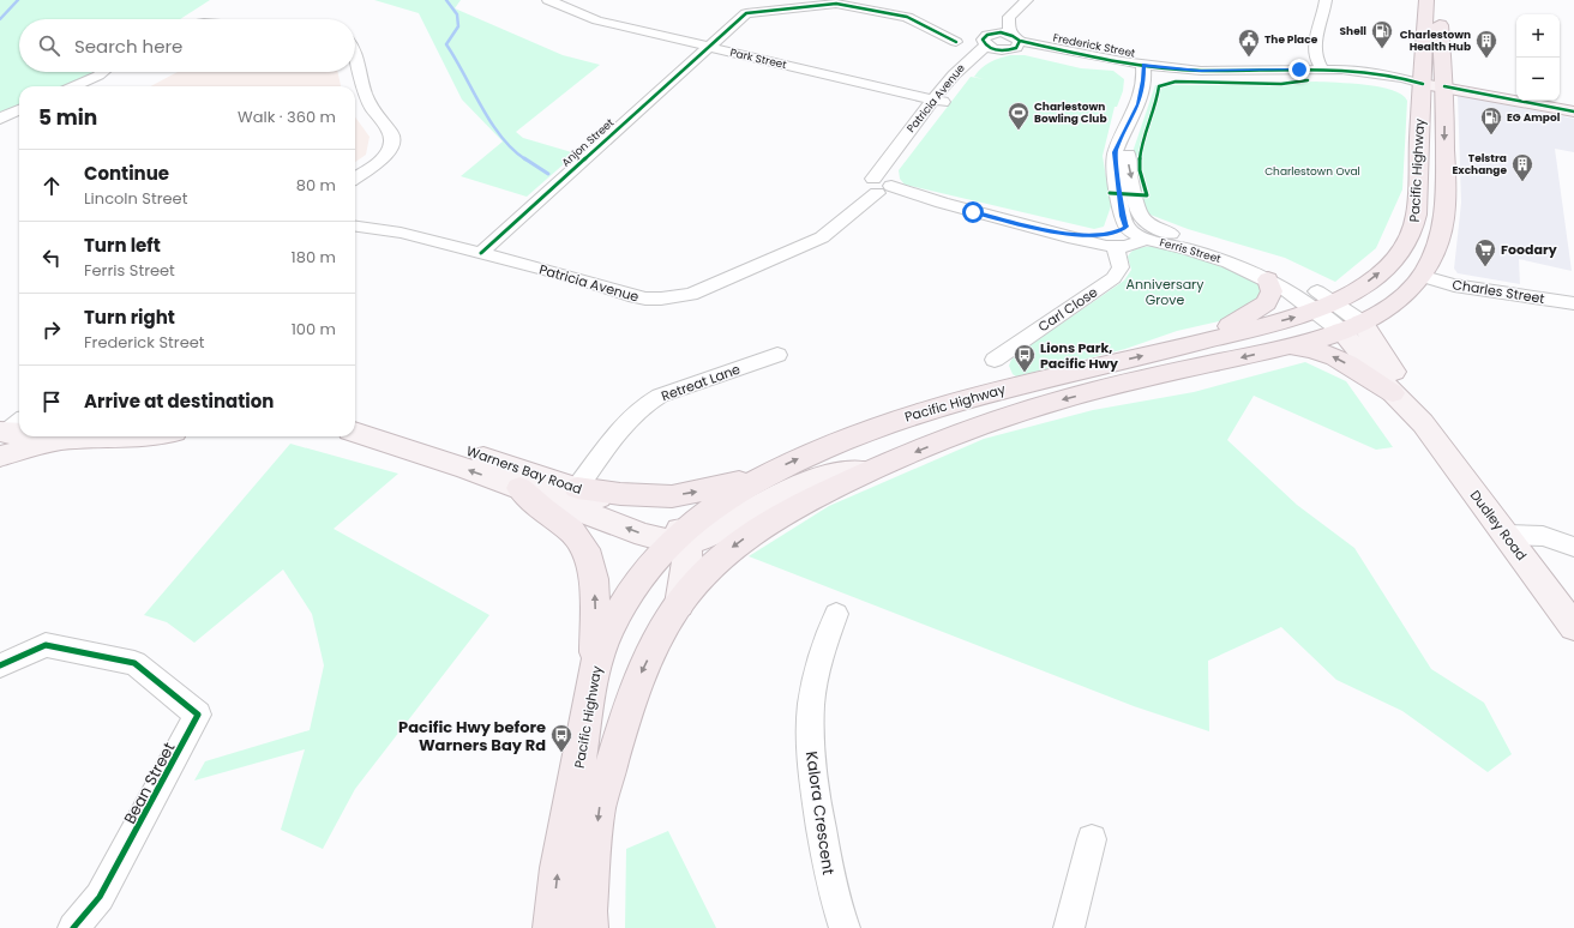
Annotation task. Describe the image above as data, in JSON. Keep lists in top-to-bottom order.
{
  "streets": {
    "highway": ["Pacific Highway"],
    "main road": ["Frederick Street", "Warners Bay Road", "Dudley Road"],
    "street": [
      "Park Street",
      "Patricia Avenue",
      "Anjon Street",
      "Ferris Street",
      "Charles Street",
      "Carl Close",
      "Retreat Lane",
      "Bean Street",
      "Kalora Crescent"
    ]
  },
  "crossings": [
    ["Frederick Street", "Patricia Avenue"],
    ["Frederick Street", "Pacific Highway"],
    ["Frederick Street", "Ferris Street"],
    ["Park Street", "Patricia Avenue"],
    ["Park Street", "Anjon Street"],
    ["Patricia Avenue", "Anjon Street"],
    ["Pacific Highway", "Ferris Street"],
    ["Pacific Highway", "Charles Street"],
    ["Pacific Highway", "Warners Bay Road"],
    ["Pacific Highway", "Dudley Road"],
    ["Ferris Street", "Dudley Road"],
    ["Retreat Lane", "Warners Bay Road"]
  ],
  "parks": ["Charlestown Oval", "Anniversary Grove"],
  "places": {
    "fuel station": ["Shell", "EG Ampol"],
    "public building": ["The Place"],
    "building": ["Charlestown Health Hub", "Telstra Exchange"],
    "sports": ["Charlestown Bowling Club"],
    "supermarket": ["Foodary"],
    "bus stop": ["Lions Park, Pacific Hwy", "Pacific Hwy before Warners Bay Rd"]
  },
  "page": {
    "map_buttons": ["+", "−"],
    "search": "Search here",
    "heading": ["5 min", "Walk · 360 m"],
    "list": [
      ["Continue", "Lincoln Street", "80 m"],
      ["Turn left", "Ferris Street", "180 m"],
      ["Turn right", "Frederick Street", "100 m"],
      "Arrive at destination"
    ]
  }
}
